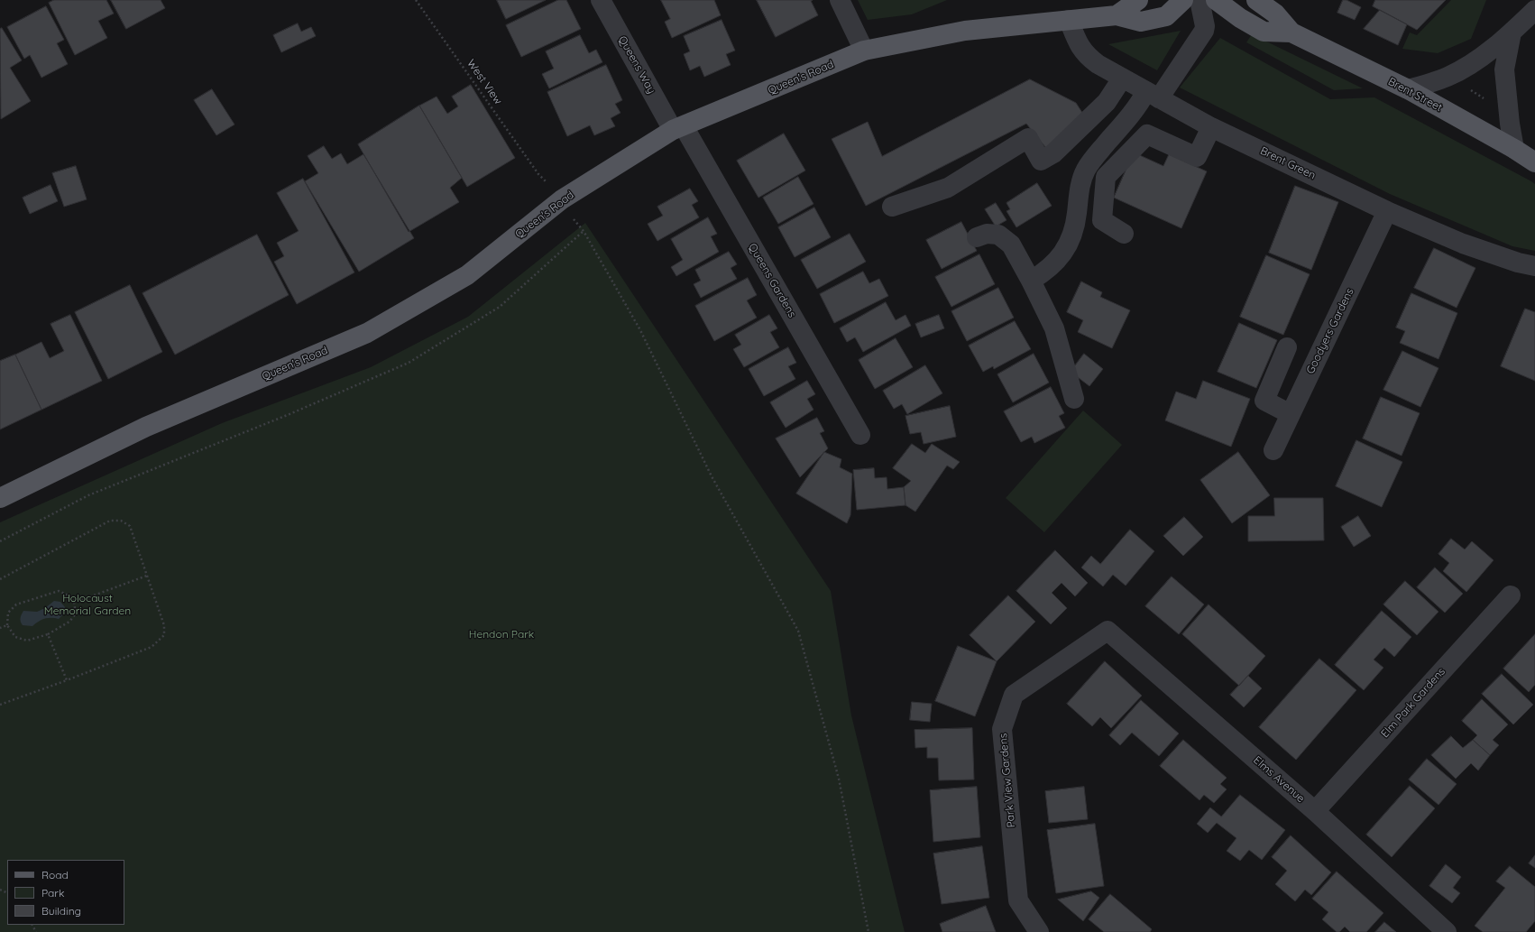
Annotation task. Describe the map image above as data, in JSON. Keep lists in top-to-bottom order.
{
  "streets": {
    "main road": ["Queen's Road", "Brent Street"],
    "street": [
      "Queens Way",
      "Brent Green",
      "Queens Gardens",
      "Goodyers Gardens",
      "Elm Park Gardens",
      "Elms Avenue",
      "Park View Gardens"
    ],
    "path": ["West View"]
  },
  "crossings": [
    ["Queens Way", "Queen's Road"],
    ["Queens Way", "Queens Gardens"],
    ["Queen's Road", "Brent Green"],
    ["Queen's Road", "Queens Gardens"],
    ["Brent Green", "Goodyers Gardens"],
    ["Elm Park Gardens", "Elms Avenue"],
    ["Elms Avenue", "Park View Gardens"]
  ],
  "parks": ["Holocaust Memorial Garden", "Hendon Park"],
  "legend": ["Road", "Park", "Building"]
}
